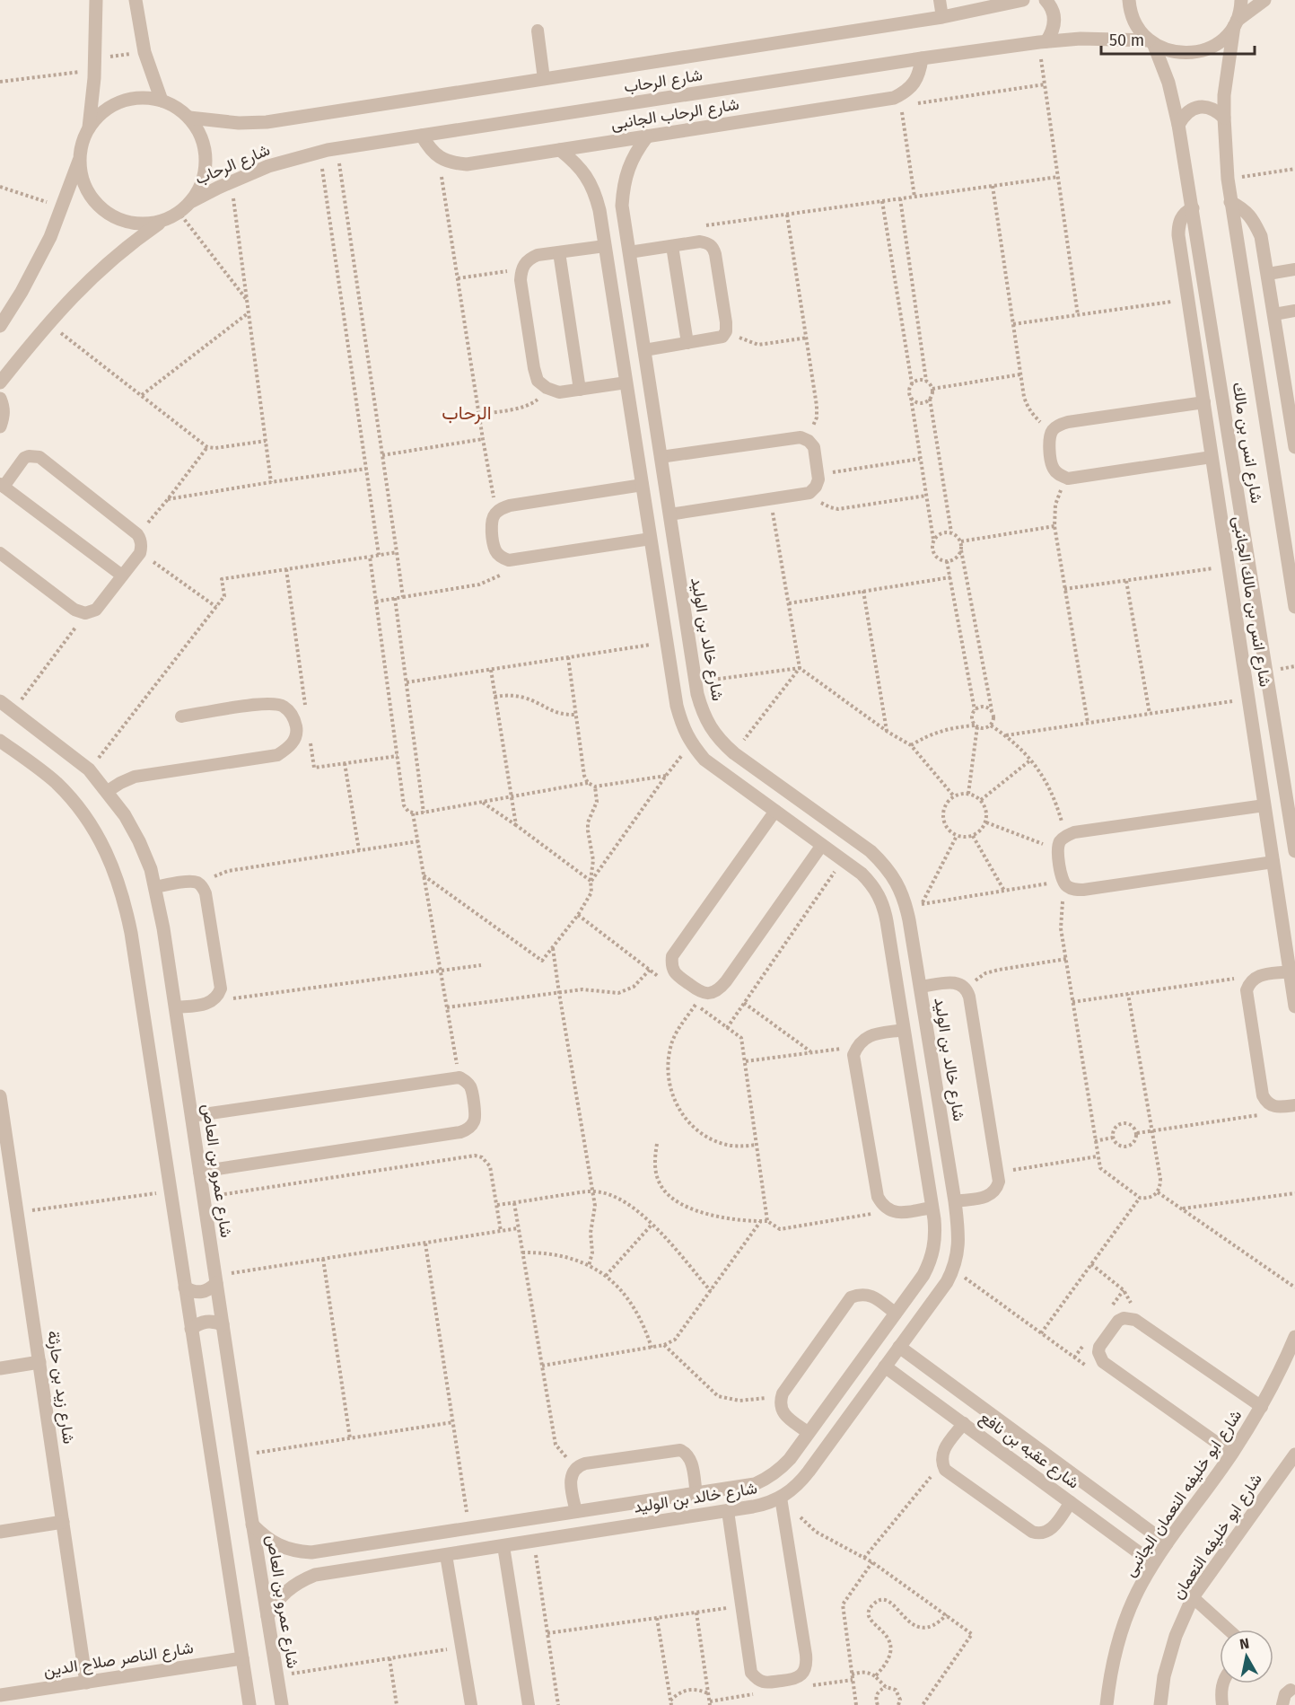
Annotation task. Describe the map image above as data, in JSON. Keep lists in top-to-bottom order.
{
  "streets": {
    "street": [
      "شارع الرحاب",
      "شارع الرحاب الجانبى",
      "شارع انس بن مالك",
      "شارع انس بن مالك الجانبى",
      "شارع خالد بن الوليد",
      "شارع عمرو بن العاص",
      "شارع زيد بن حارثة",
      "شارع عقبه بن نافع",
      "شارع ابو خليفه النعمان الجانبى",
      "شارع ابو خليفه النعمان",
      "شارع الناصر صلاح الدين"
    ]
  },
  "crossings": [
    ["شارع الرحاب", "شارع انس بن مالك"],
    ["شارع الرحاب الجانبى", "شارع خالد بن الوليد"],
    ["شارع انس بن مالك", "شارع انس بن مالك الجانبى"],
    ["شارع خالد بن الوليد", "شارع عمرو بن العاص"],
    ["شارع خالد بن الوليد", "شارع عقبه بن نافع"],
    ["شارع زيد بن حارثة", "شارع الناصر صلاح الدين"],
    ["شارع عقبه بن نافع", "شارع ابو خليفه النعمان الجانبى"]
  ],
  "districts": ["الرحاب"],
  "scale_bar": "50 m",
  "north": "top"
}
